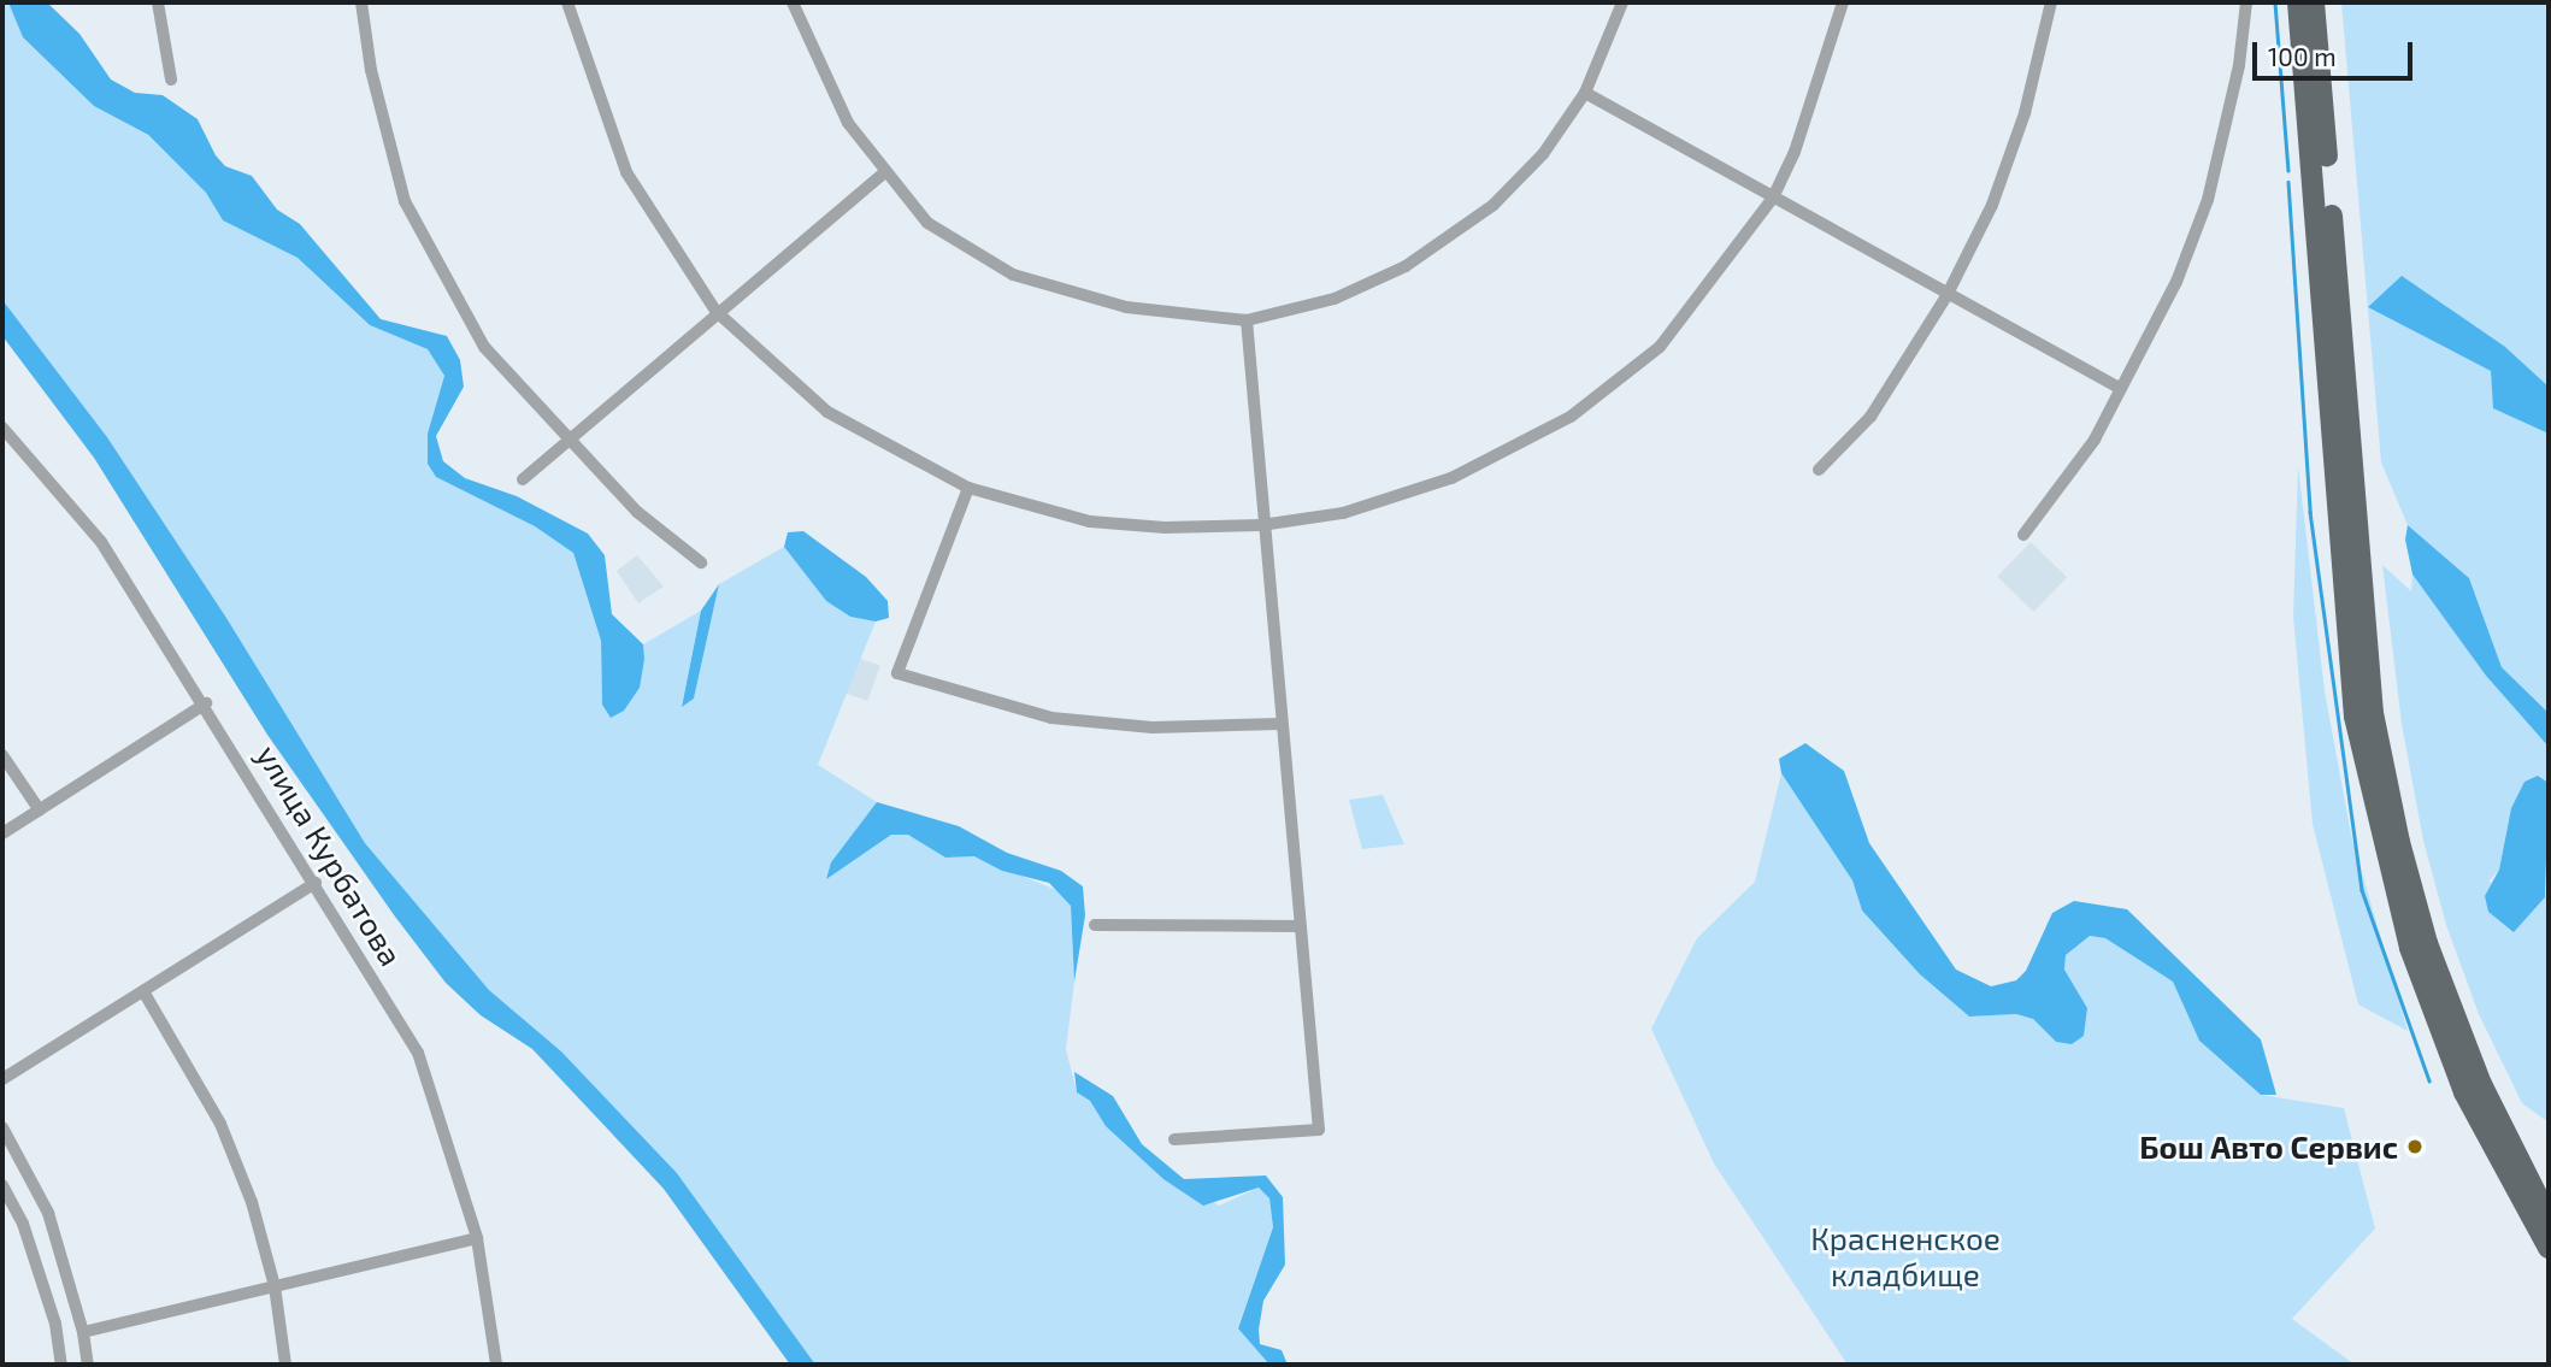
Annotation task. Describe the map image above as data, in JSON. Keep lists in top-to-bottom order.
{
  "streets": {
    "street": ["улица Курбатова"]
  },
  "parks": ["Красненское кладбище"],
  "places": ["Бош Авто Сервис"],
  "scale_bar": "100 m"
}
